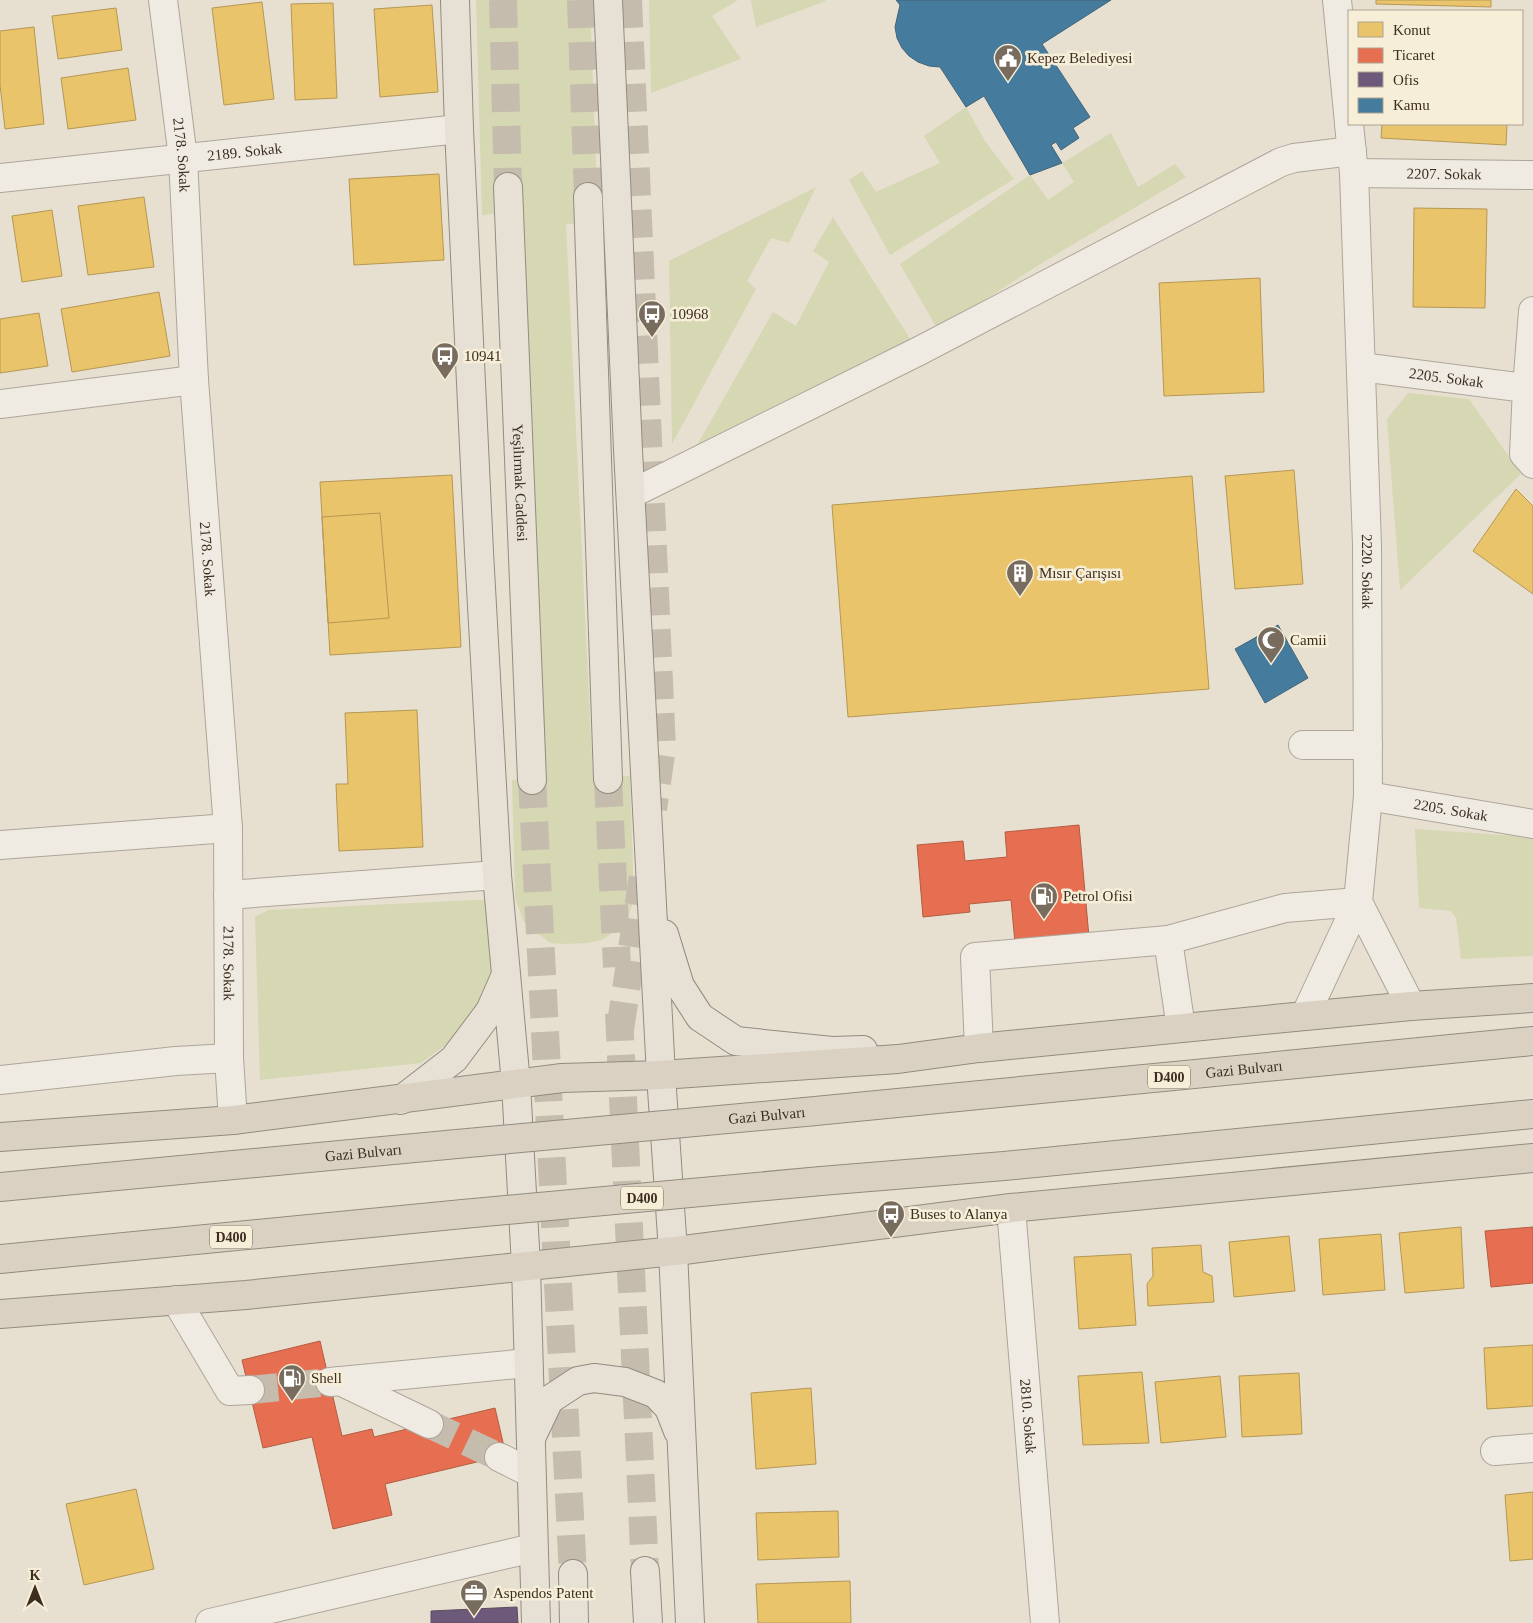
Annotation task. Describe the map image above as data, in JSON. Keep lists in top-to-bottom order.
{
  "streets": {
    "highway": ["Gazi Bulvarı", "D400"],
    "main road": ["Yeşilırmak Caddesi"],
    "street": [
      "2189. Sokak",
      "2178. Sokak",
      "2207. Sokak",
      "2205. Sokak",
      "2220. Sokak",
      "2810. Sokak"
    ]
  },
  "crossings": [
    ["2189. Sokak", "2178. Sokak"],
    ["2207. Sokak", "2220. Sokak"],
    ["2205. Sokak", "2220. Sokak"]
  ],
  "places": {
    "public building": ["Kepez Belediyesi"],
    "bus stop": ["10968", "10941", "Buses to Alanya"],
    "building": ["Mısır Çarışısı"],
    "mosque": ["Camii"],
    "fuel station": ["Petrol Ofisi", "Shell"],
    "office": ["Aspendos Patent"]
  },
  "legend": [
    "Konut",
    "Ticaret",
    "Ofis",
    "Kamu"
  ],
  "north": "top"
}
